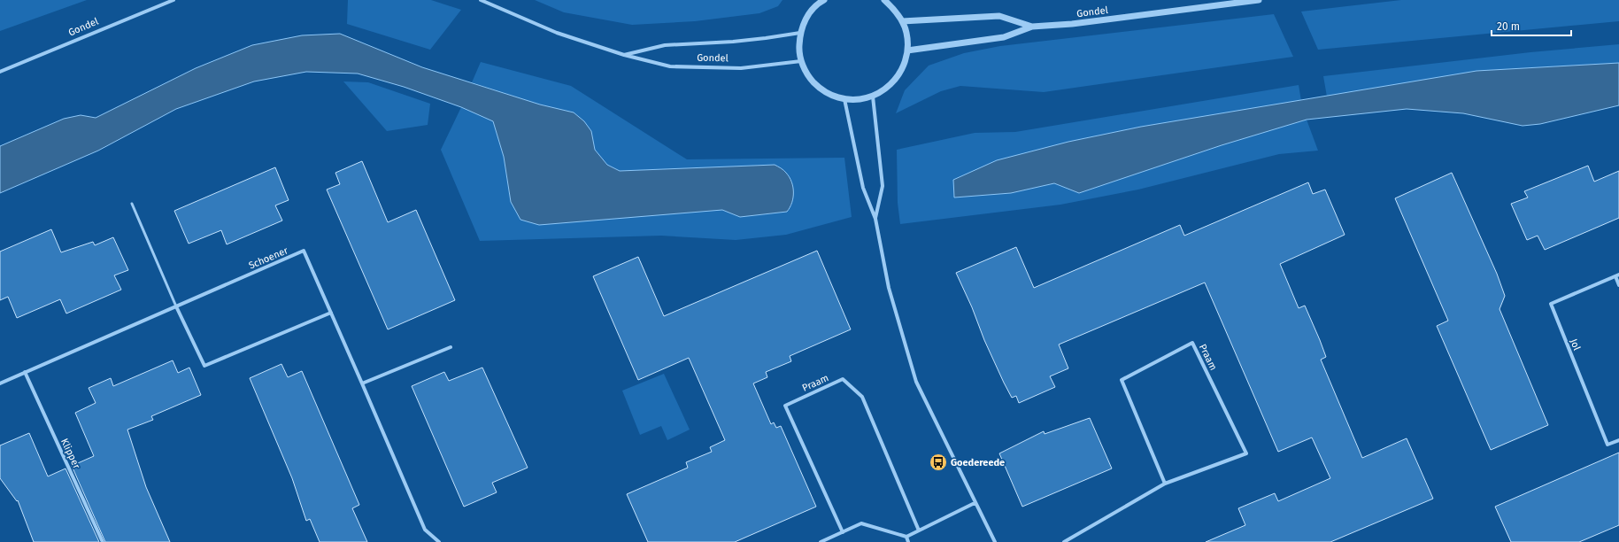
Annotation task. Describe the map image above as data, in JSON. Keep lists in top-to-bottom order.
{
  "streets": {
    "street": [
      "Gondel",
      "Schoener",
      "Jol",
      "Praam",
      "Klipper"
    ]
  },
  "crossings": [
    ["Schoener", "Klipper"]
  ],
  "places": {
    "bus stop": ["Goedereede"]
  },
  "scale_bar": "20 m"
}
